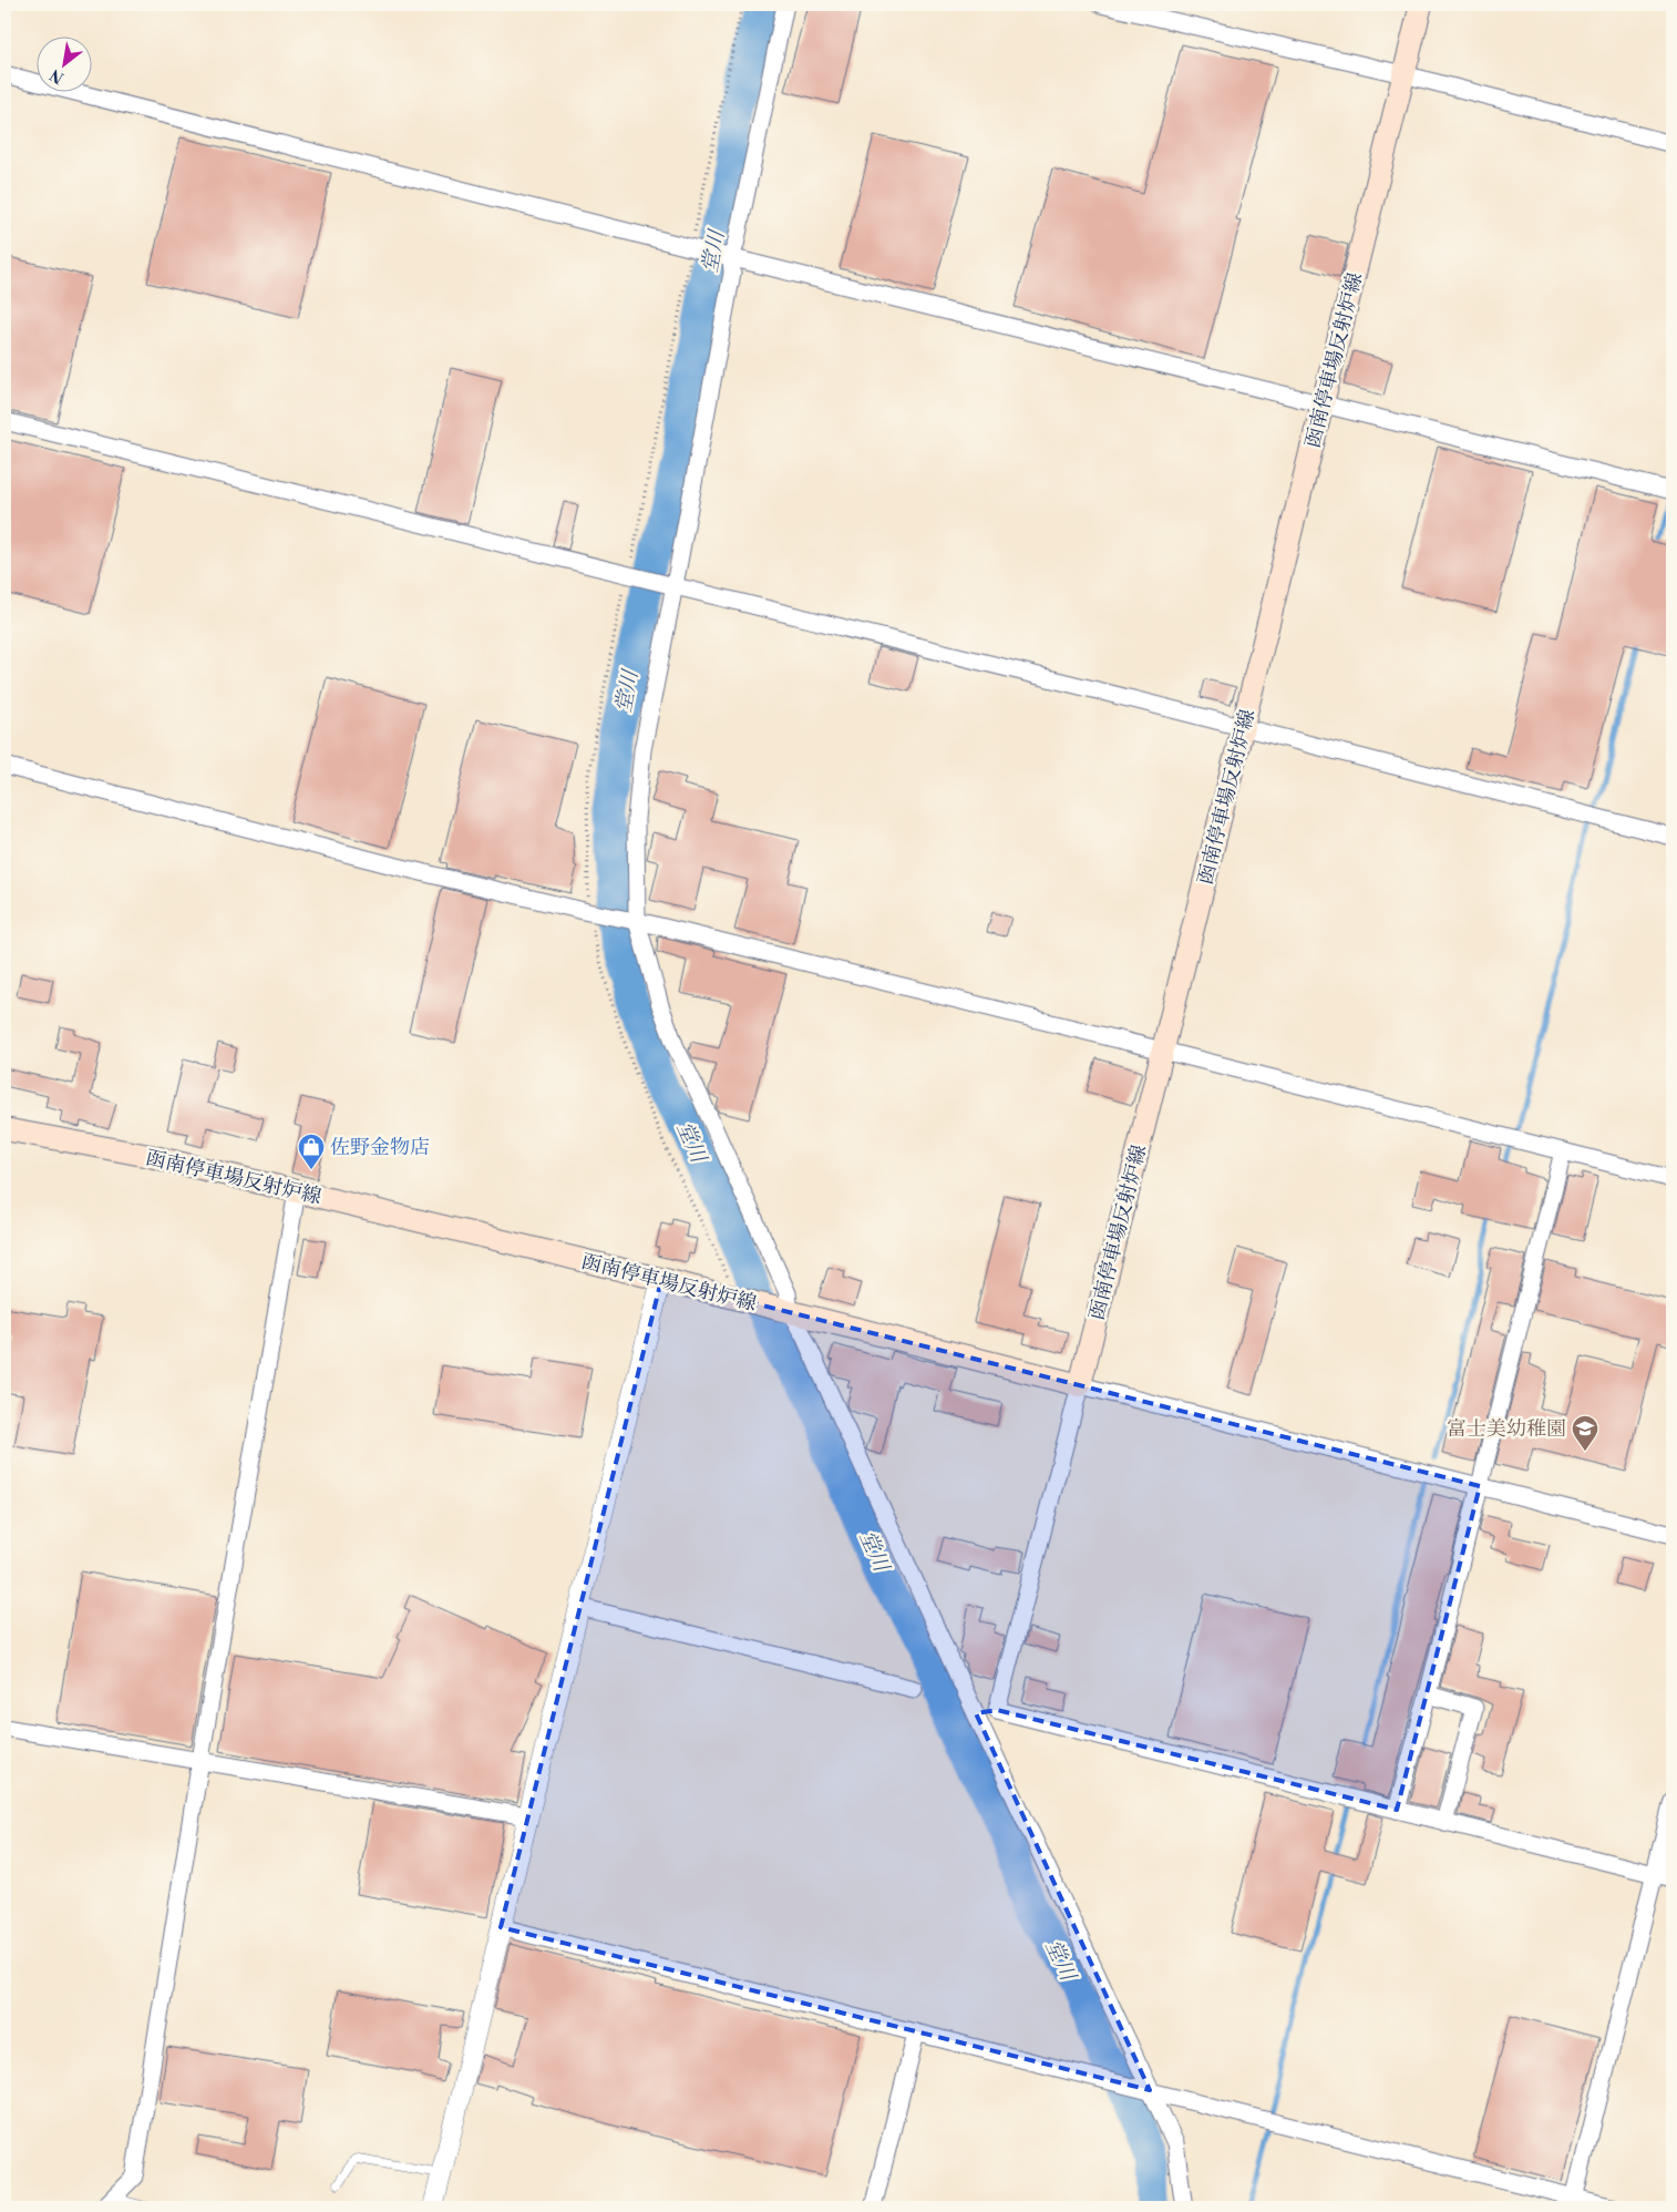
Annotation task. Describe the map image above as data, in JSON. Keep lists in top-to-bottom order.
{
  "streets": {
    "main road": ["函南停車場反射炉線"]
  },
  "water": ["堂川"],
  "places": {
    "shop": ["佐野金物店"],
    "school or university": ["富士美幼稚園"]
  },
  "north": "bottom left"
}
